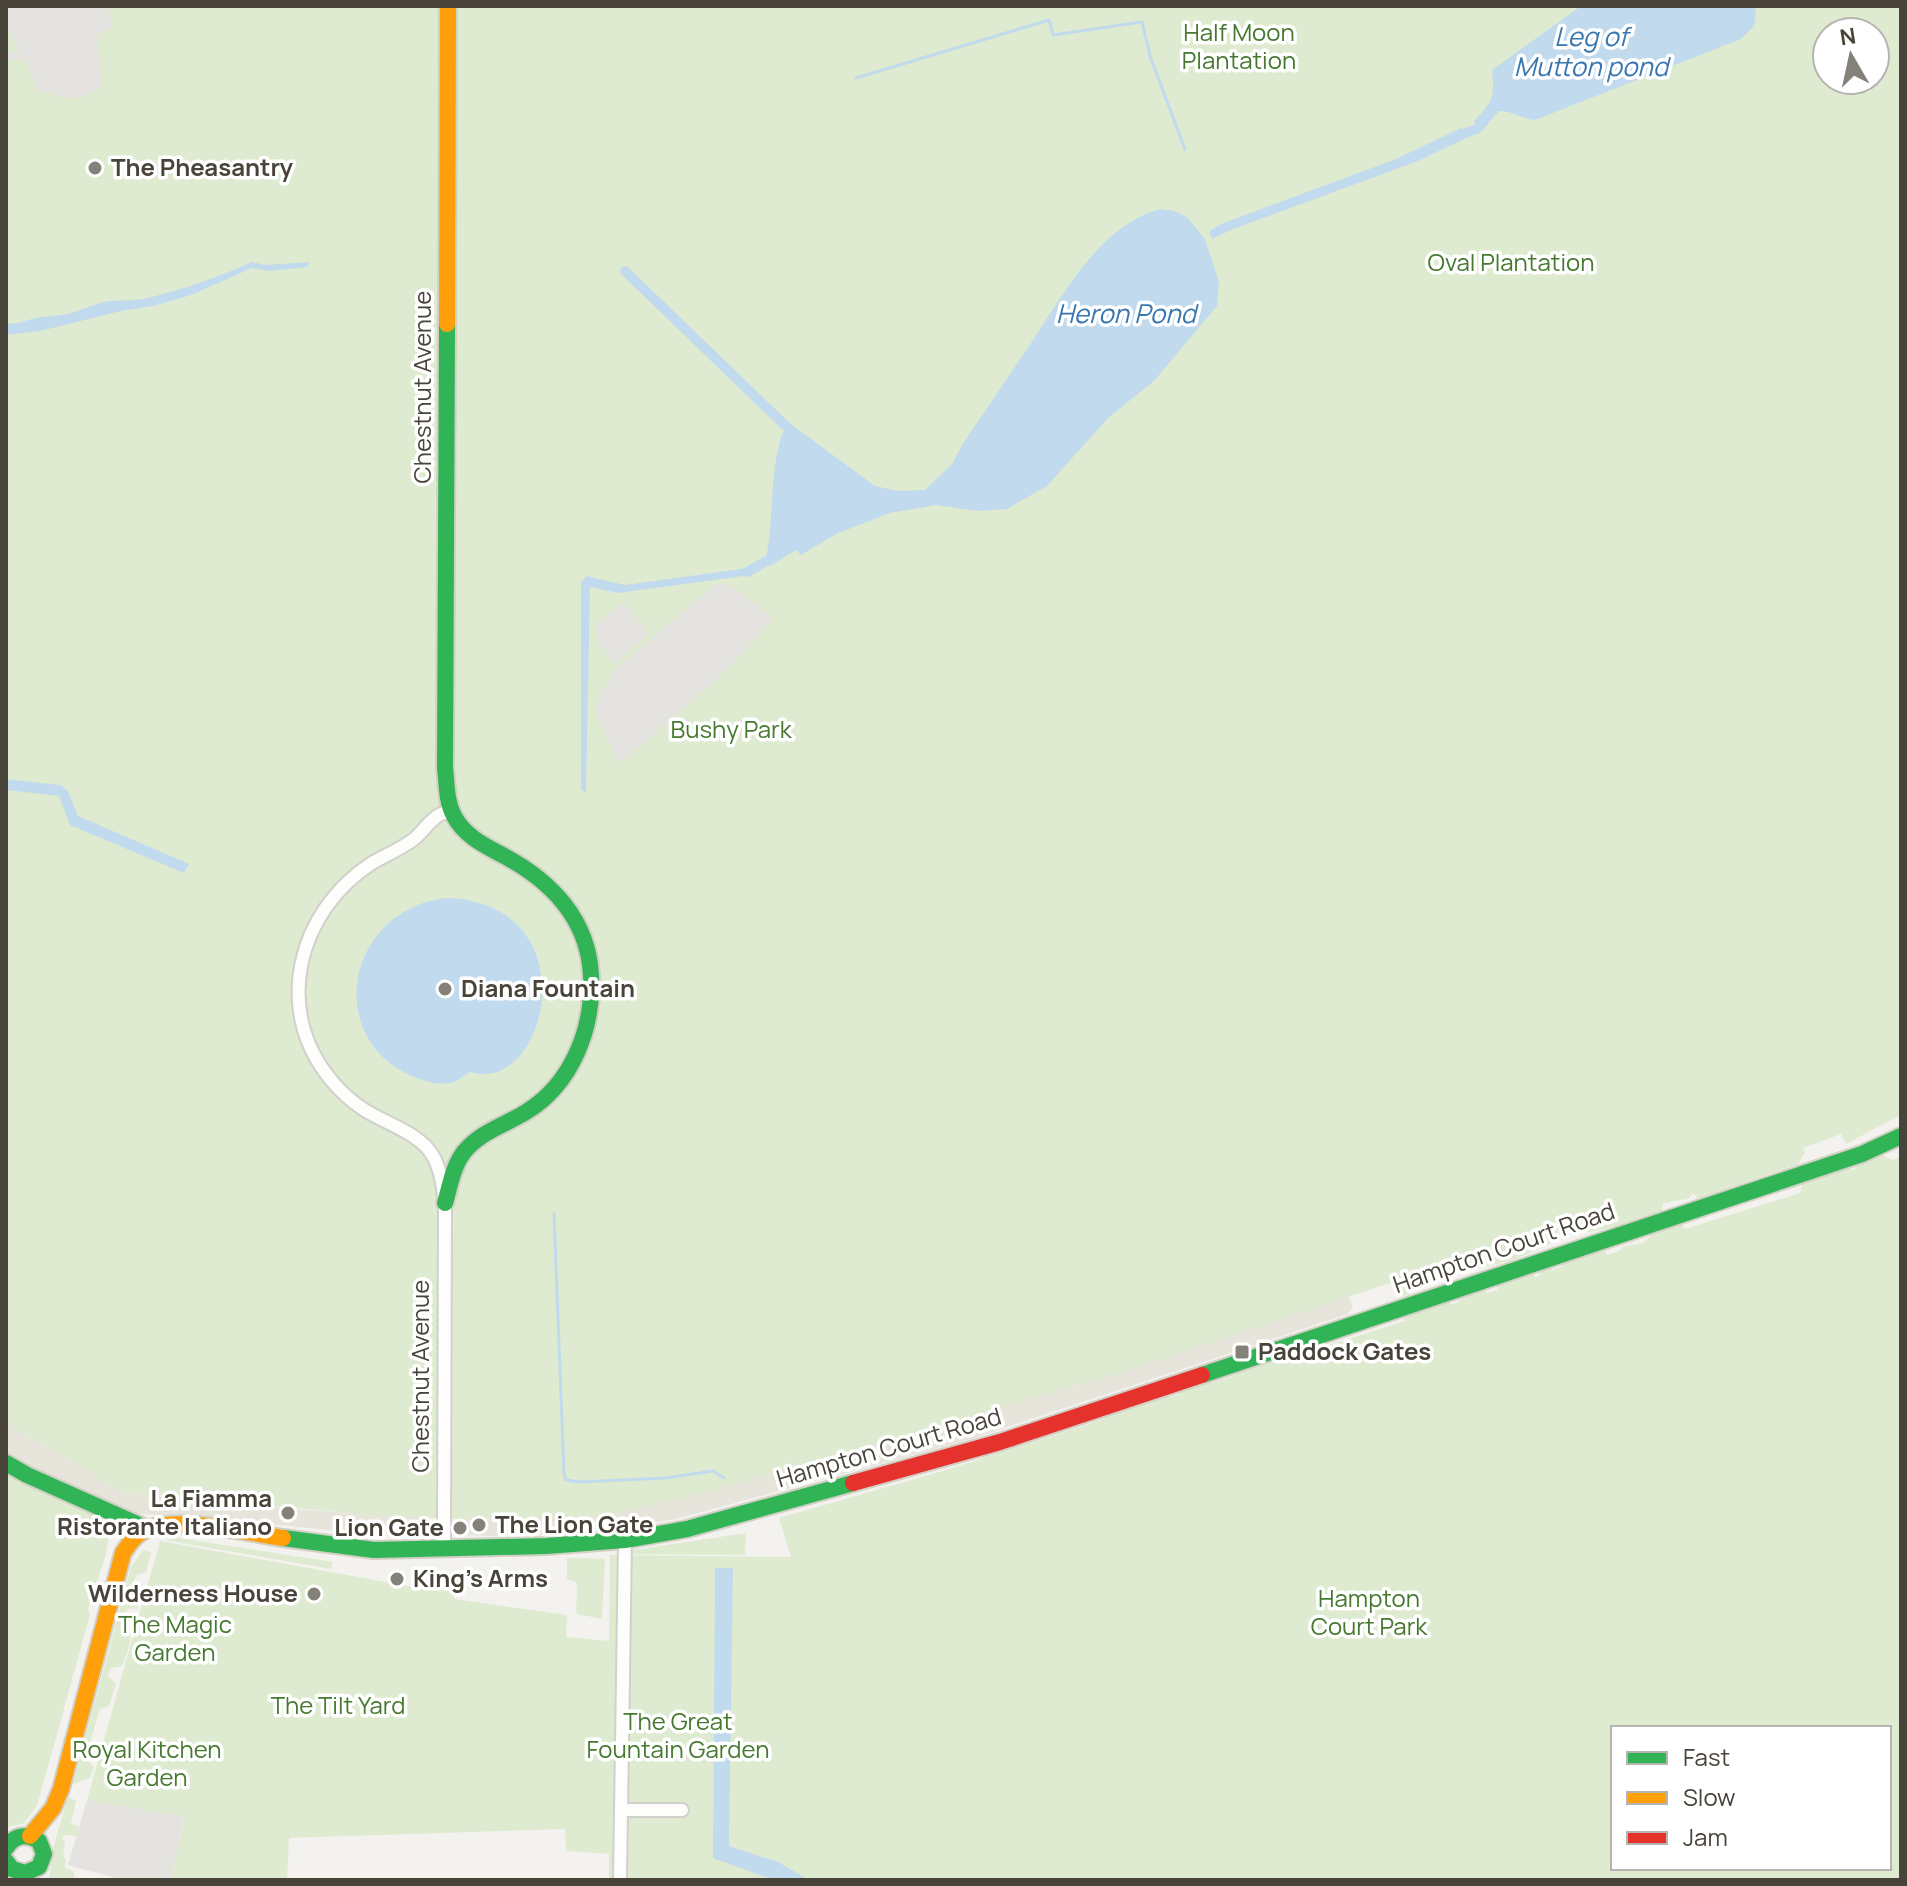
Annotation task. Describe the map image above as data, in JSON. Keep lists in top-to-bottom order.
{
  "streets": {
    "main road": ["Chestnut Avenue", "Hampton Court Road"]
  },
  "crossings": [
    ["Chestnut Avenue", "Hampton Court Road"]
  ],
  "water": ["Leg of Mutton pond", "Heron Pond"],
  "parks": [
    "Half Moon Plantation",
    "Oval Plantation",
    "Bushy Park",
    "Hampton Court Park",
    "The Magic Garden",
    "The Tilt Yard",
    "The Great Fountain Garden",
    "Royal Kitchen Garden"
  ],
  "places": {
    "other": [
      "The Pheasantry",
      "Diana Fountain",
      "La Fiamma Ristorante Italiano",
      "The Lion Gate",
      "Lion Gate",
      "King's Arms",
      "Wilderness House"
    ],
    "transit": ["Paddock Gates"]
  },
  "legend": ["Fast", "Slow", "Jam"],
  "north": "top"
}
